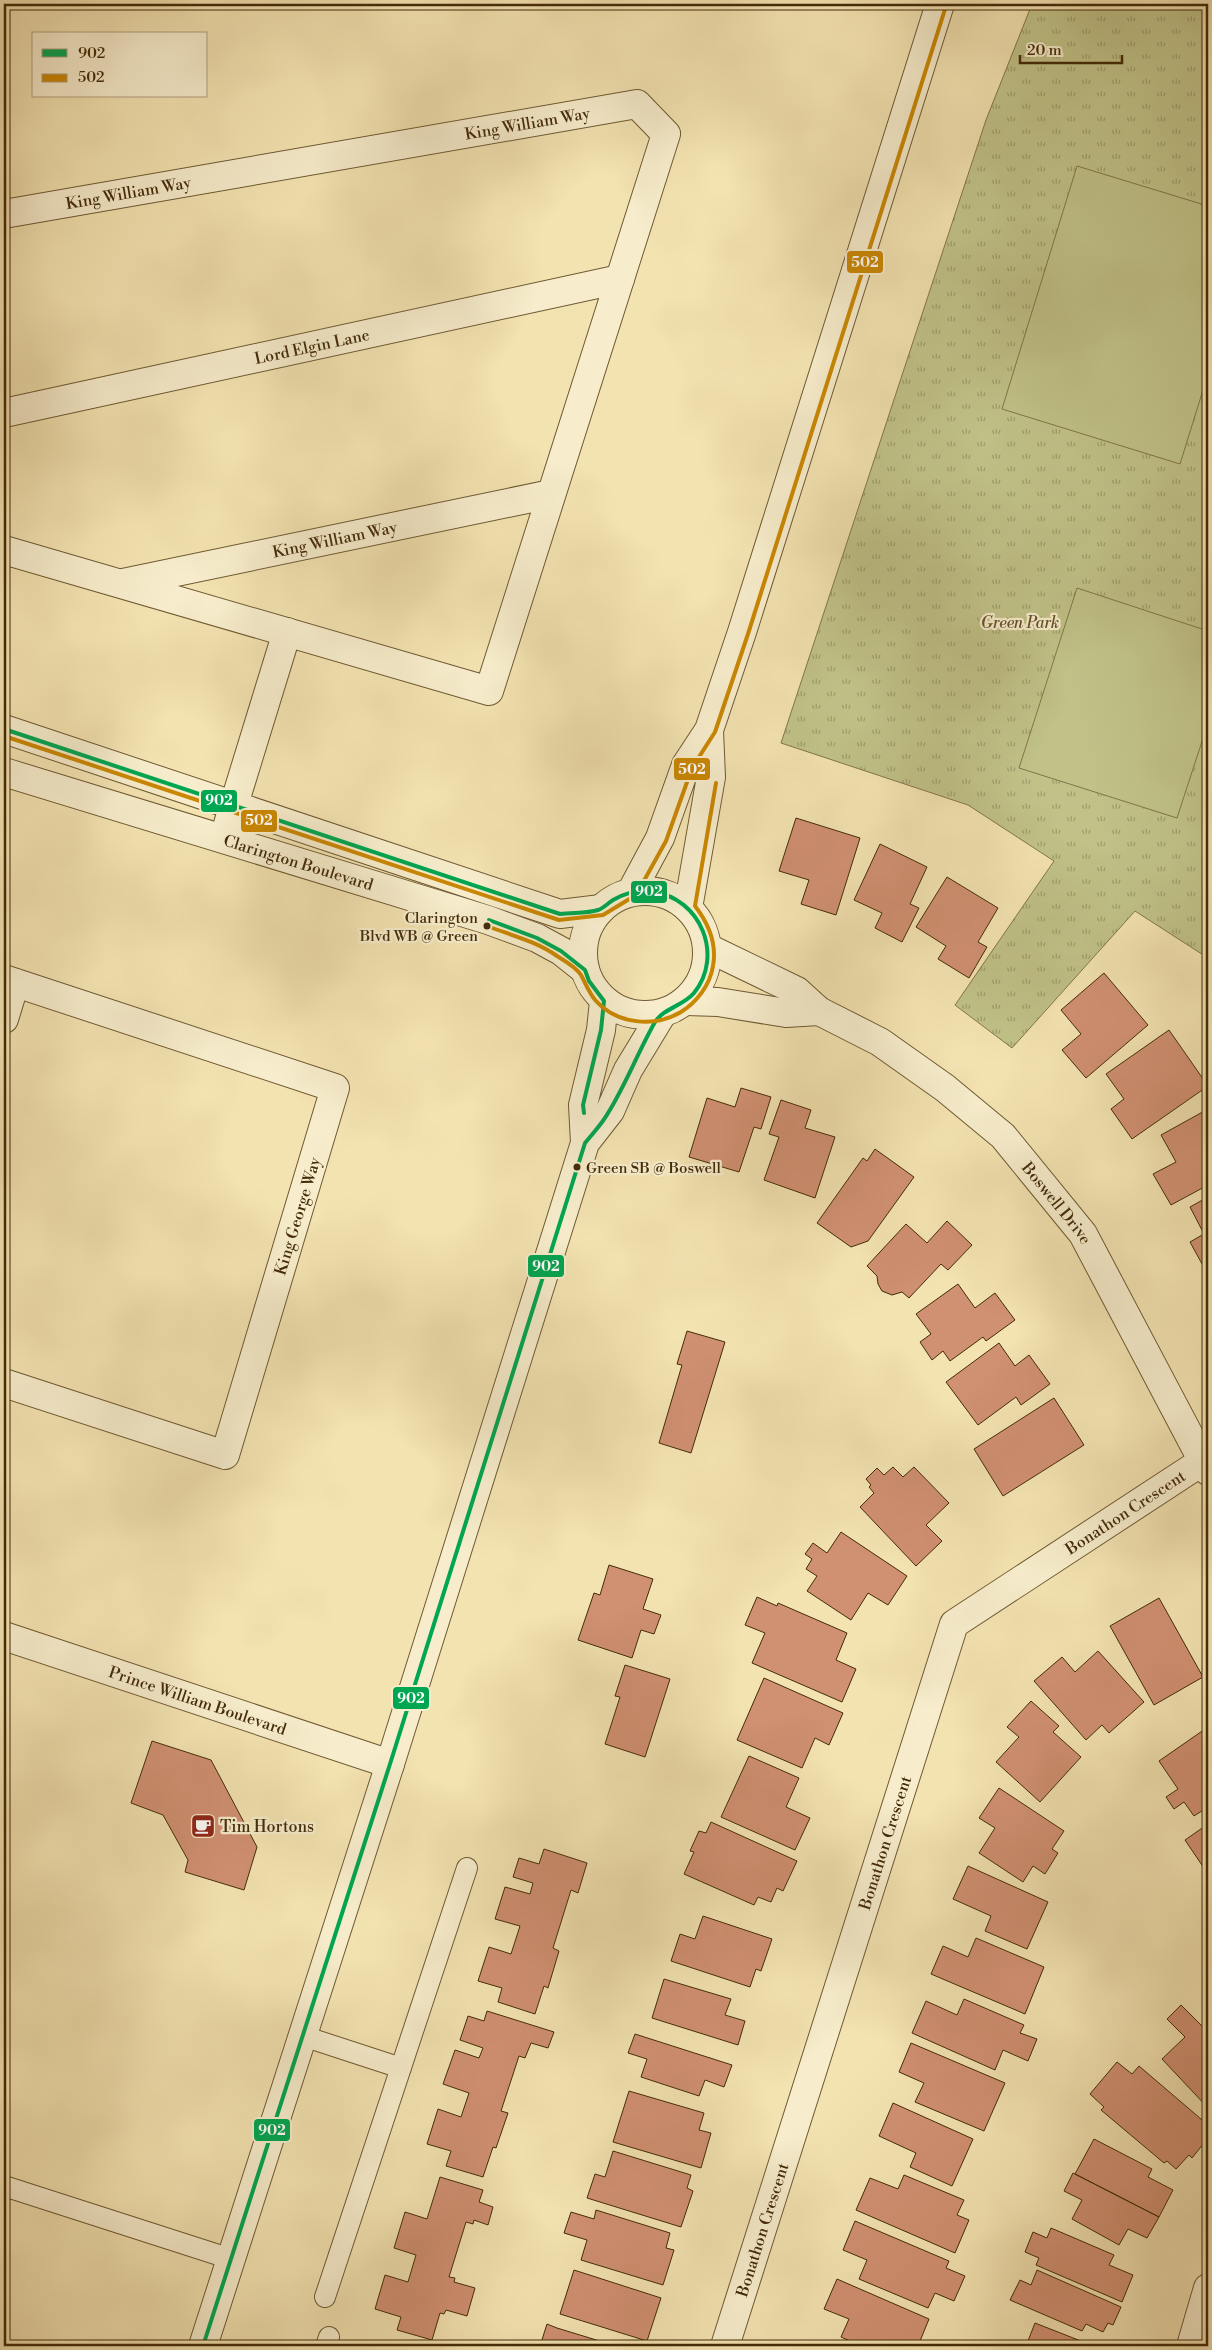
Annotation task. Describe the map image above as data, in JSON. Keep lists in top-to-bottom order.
{
  "streets": {
    "street": [
      "King William Way",
      "Lord Elgin Lane",
      "Clarington Boulevard",
      "Boswell Drive",
      "King George Way",
      "Bonathon Crescent",
      "Prince William Boulevard"
    ]
  },
  "crossings": [
    ["King William Way", "Lord Elgin Lane"],
    ["Clarington Boulevard", "Boswell Drive"],
    ["Boswell Drive", "Bonathon Crescent"]
  ],
  "parks": ["Green Park"],
  "places": {
    "other": ["Clarington Blvd WB @ Green", "Green SB @ Boswell"],
    "cafe": ["Tim Hortons"]
  },
  "lines": ["transit line 502", "transit line 902"],
  "legend": ["902", "502"],
  "scale_bar": "20 m"
}
